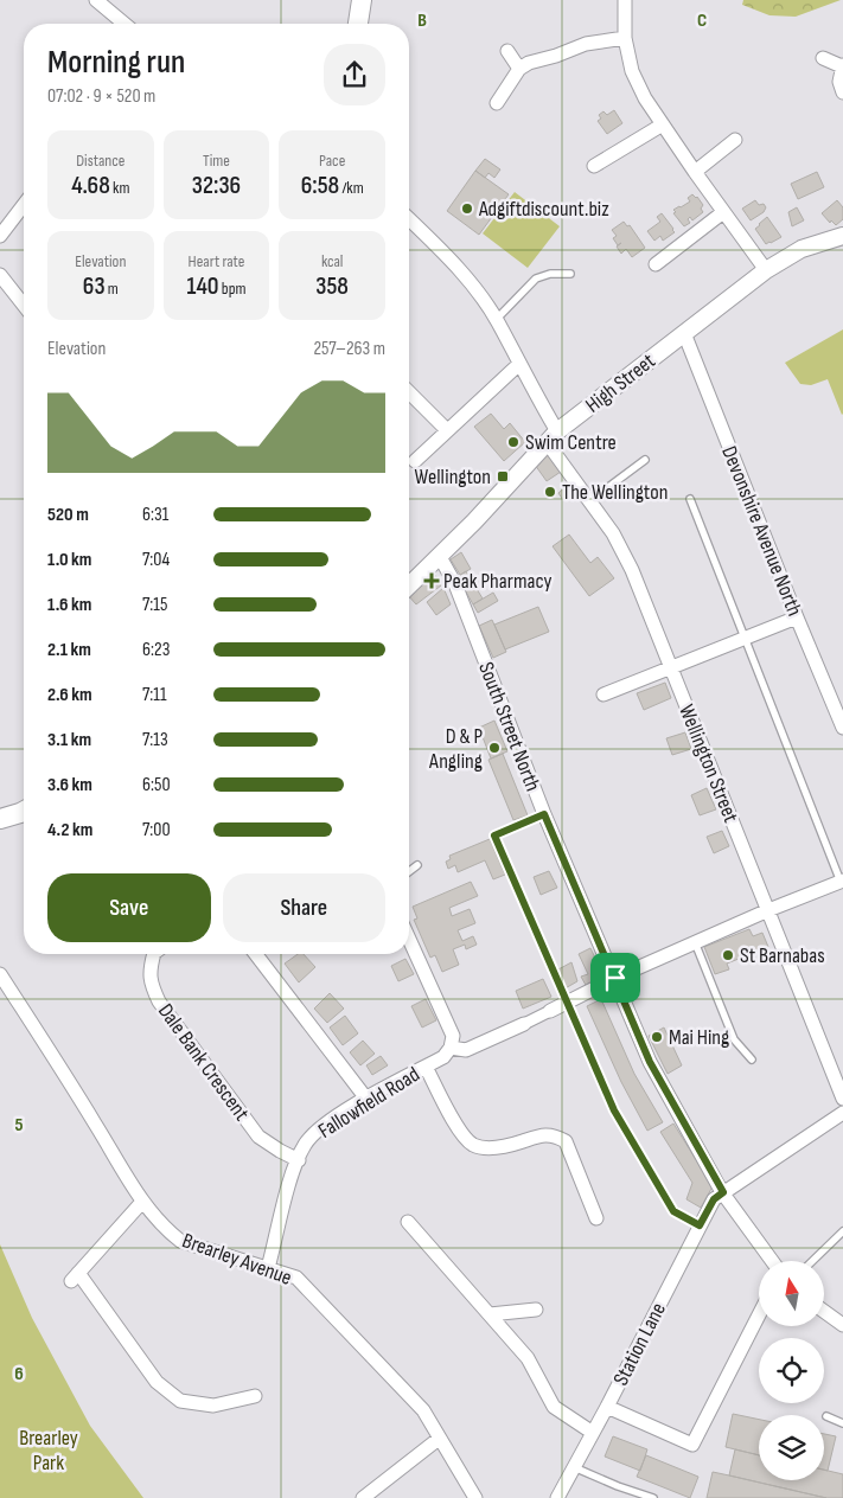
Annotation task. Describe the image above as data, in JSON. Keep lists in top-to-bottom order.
{
  "streets": {
    "street": [
      "High Street",
      "Devonshire Avenue North",
      "South Street North",
      "Wellington Street",
      "Dale Bank Crescent",
      "Fallowfield Road",
      "Brearley Avenue",
      "Station Lane"
    ]
  },
  "crossings": [
    ["High Street", "Devonshire Avenue North"],
    ["High Street", "South Street North"],
    ["High Street", "Wellington Street"],
    ["South Street North", "Station Lane"],
    ["Dale Bank Crescent", "Fallowfield Road"],
    ["Fallowfield Road", "Brearley Avenue"]
  ],
  "parks": ["Brearley Park"],
  "places": {
    "other": [
      "Adgiftdiscount.biz",
      "Swim Centre",
      "The Wellington",
      "D & P Angling",
      "St Barnabas",
      "Mai Hing"
    ],
    "transit": ["Wellington"],
    "health": ["Peak Pharmacy"]
  },
  "north": "top",
  "page": {
    "heading": ["Morning run", "07:02 · 9 × 520 m"],
    "stats": [
      ["Distance", "4.68 km"],
      ["Time", "32:36"],
      ["Pace", "6:58 /km"],
      ["Elevation", "63 m"],
      ["Heart rate", "140 bpm"],
      ["kcal", "358"]
    ],
    "chart": ["Elevation", "257–263 m"],
    "list": [
      {
        "name": "520 m",
        "note": "6:31"
      },
      {
        "name": "1.0 km",
        "note": "7:04"
      },
      {
        "name": "1.6 km",
        "note": "7:15"
      },
      {
        "name": "2.1 km",
        "note": "6:23"
      },
      {
        "name": "2.6 km",
        "note": "7:11"
      },
      {
        "name": "3.1 km",
        "note": "7:13"
      },
      {
        "name": "3.6 km",
        "note": "6:50"
      },
      {
        "name": "4.2 km",
        "note": "7:00"
      }
    ],
    "buttons": ["Save", "Share"]
  },
  "grid": {
    "columns": ["B", "C"],
    "rows": ["5", "6"]
  }
}
